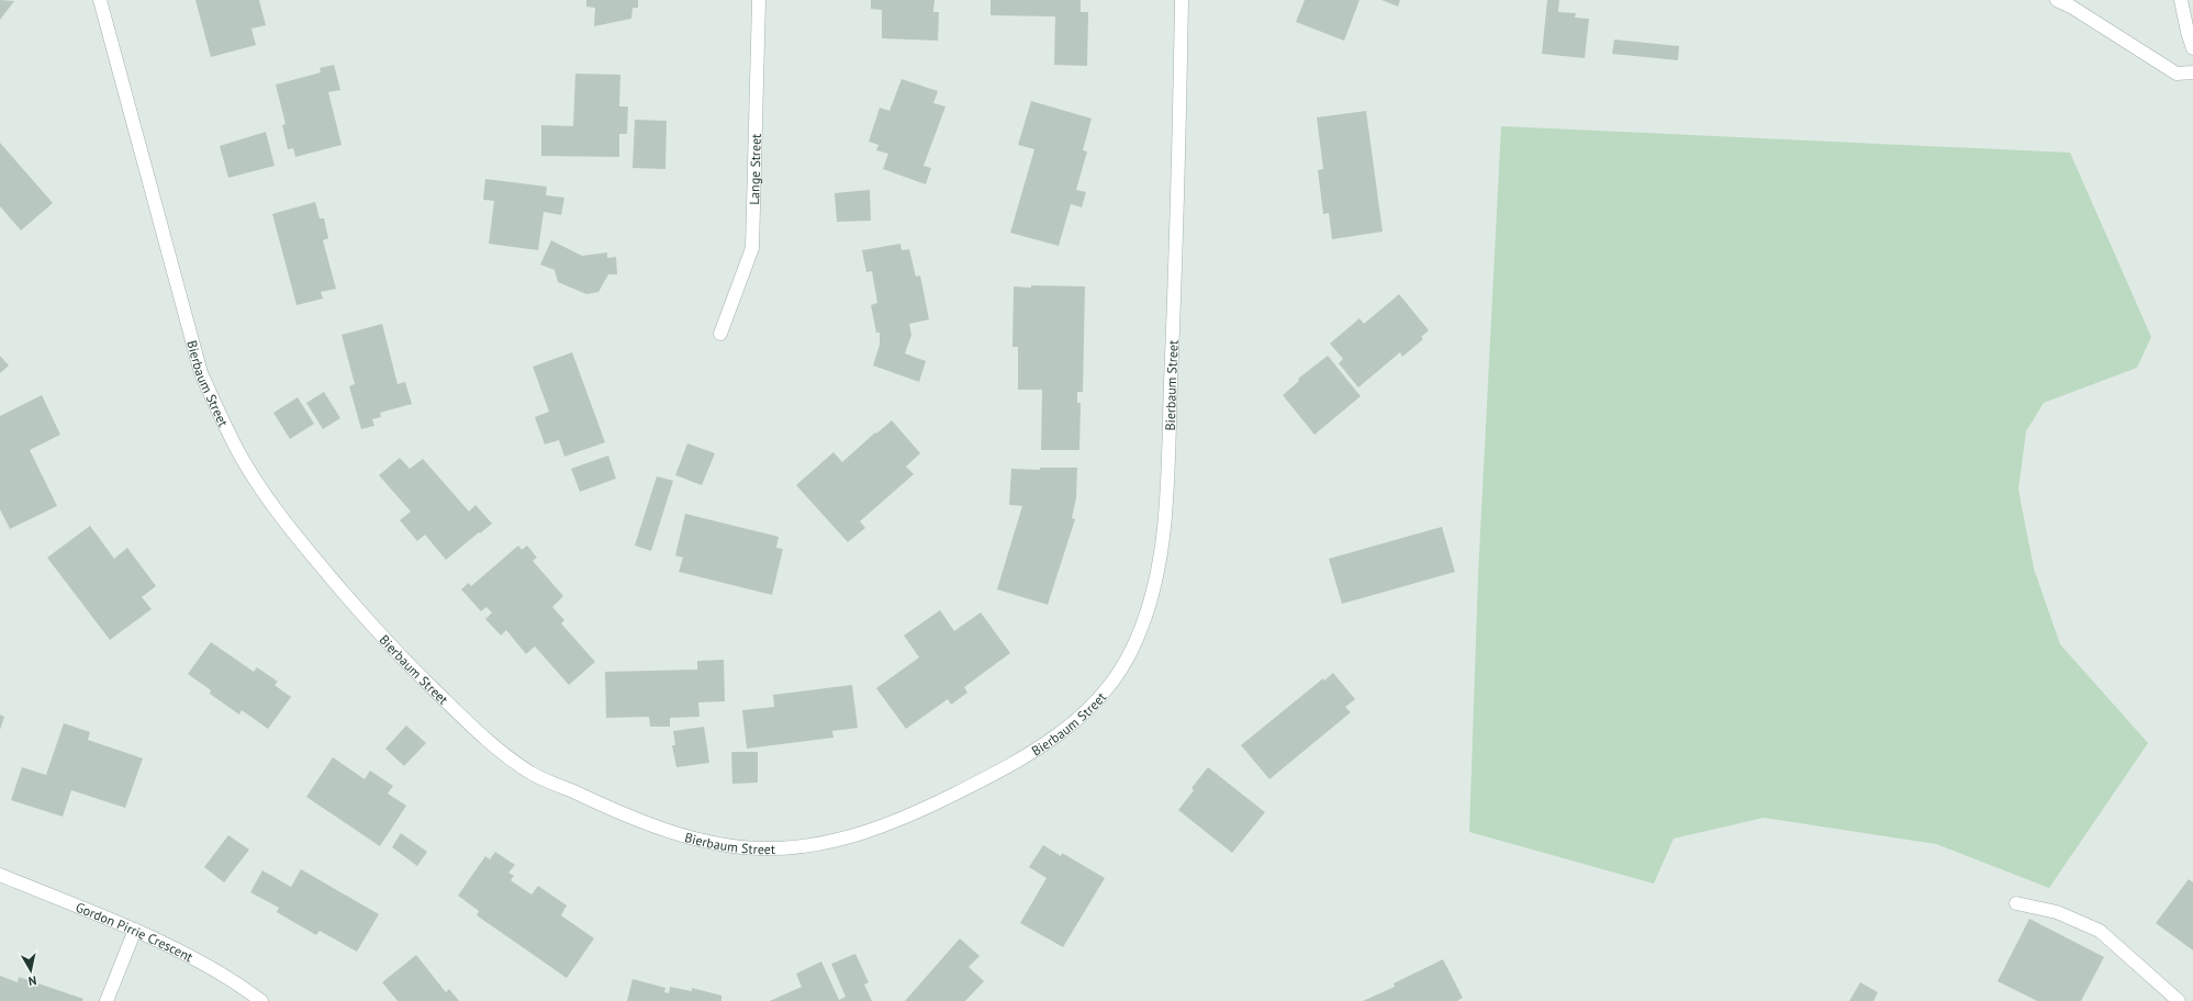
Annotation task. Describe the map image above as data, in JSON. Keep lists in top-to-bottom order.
{
  "streets": {
    "street": ["Lange Street", "Bierbaum Street", "Gordon Pirrie Crescent"]
  },
  "north": "bottom"
}
